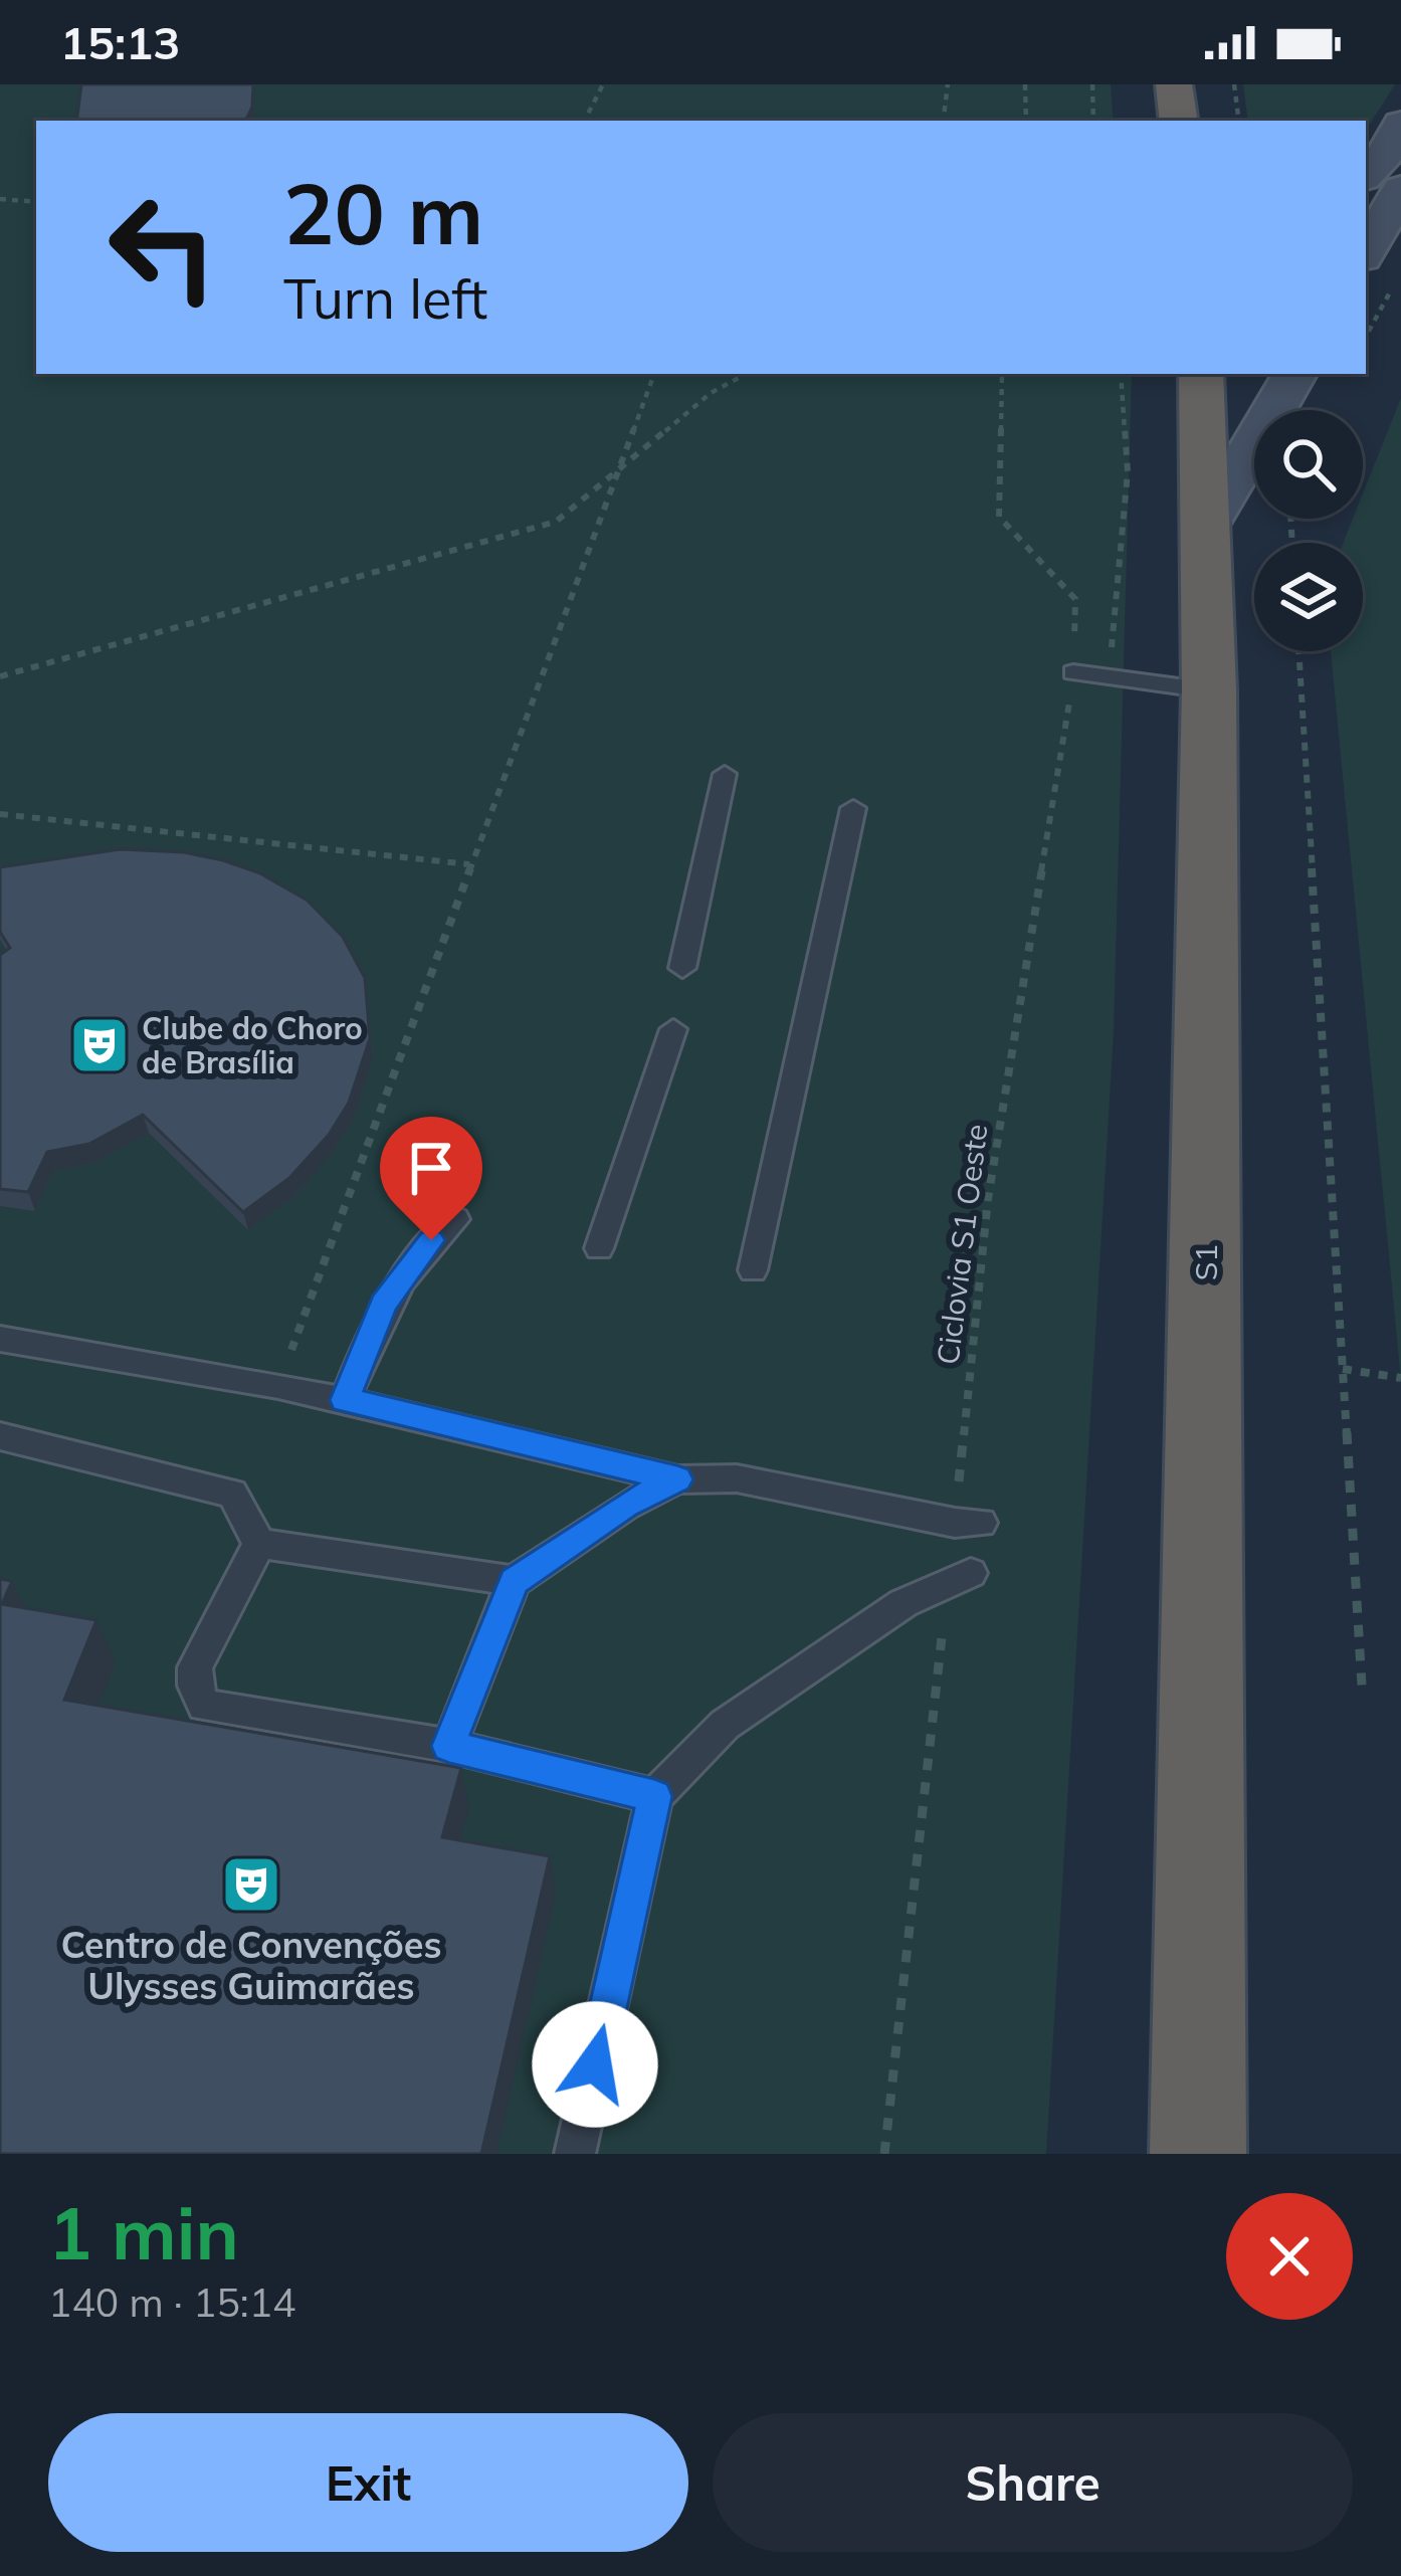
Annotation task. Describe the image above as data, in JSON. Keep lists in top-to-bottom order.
{
  "streets": {
    "highway": ["S1"],
    "path": ["Ciclovia S1 Oeste"]
  },
  "places": {
    "theatre": ["Clube do Choro de Brasília", "Centro de Convenções Ulysses Guimarães"]
  },
  "page": {
    "status": "15:13",
    "turn": ["20 m", "Turn left"],
    "heading": ["1 min", "140 m · 15:14"],
    "buttons": ["Exit", "Share"]
  }
}
